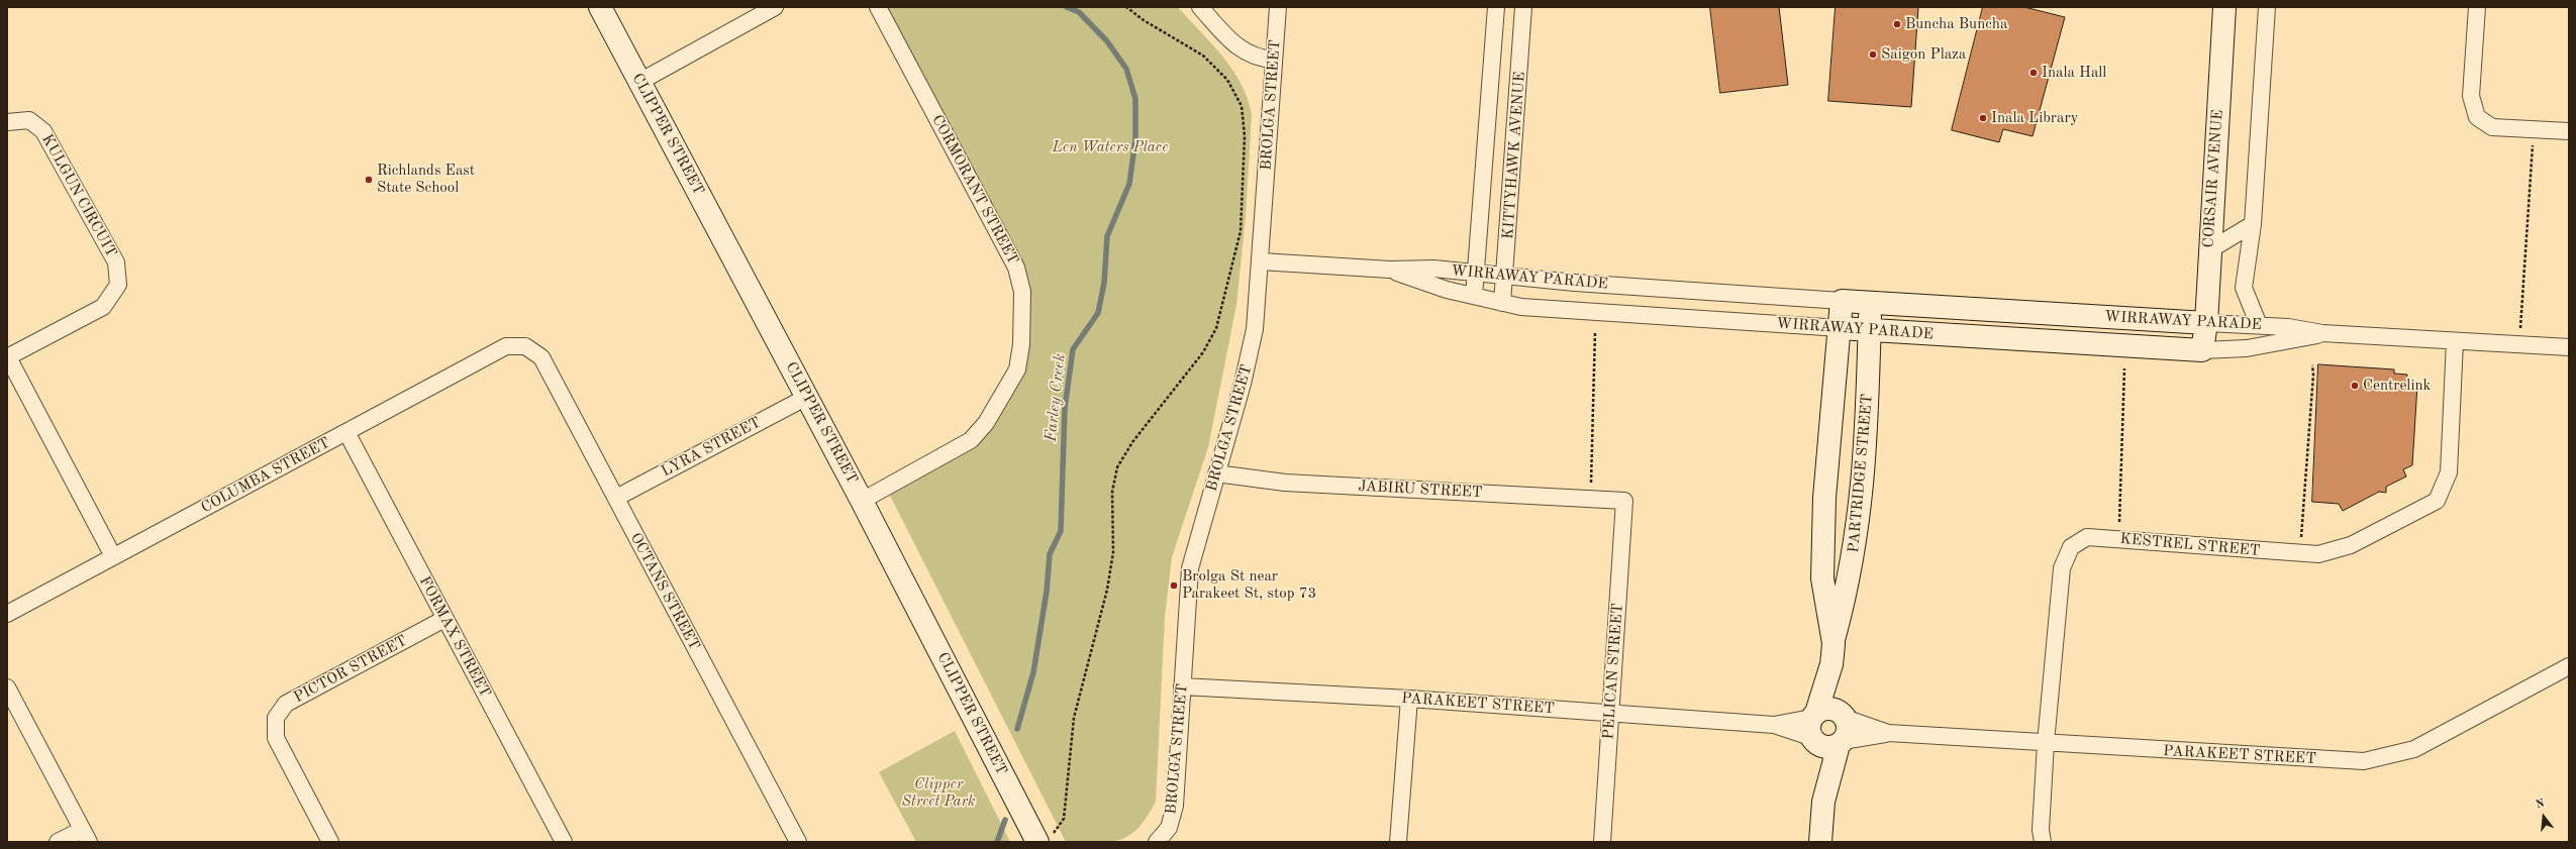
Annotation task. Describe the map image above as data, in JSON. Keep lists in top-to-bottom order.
{
  "streets": {
    "street": [
      "BROLGA STREET",
      "CLIPPER STREET",
      "KITTYHAWK AVENUE",
      "CORSAIR AVENUE",
      "CORMORANT STREET",
      "KULGUN CIRCUIT",
      "WIRRAWAY PARADE",
      "LYRA STREET",
      "PARTRIDGE STREET",
      "COLUMBA STREET",
      "JABIRU STREET",
      "KESTREL STREET",
      "OCTANS STREET",
      "FORMAX STREET",
      "PICTOR STREET",
      "PELICAN STREET",
      "PARAKEET STREET"
    ]
  },
  "crossings": [
    ["BROLGA STREET", "WIRRAWAY PARADE"],
    ["BROLGA STREET", "JABIRU STREET"],
    ["BROLGA STREET", "PARAKEET STREET"],
    ["CLIPPER STREET", "CORMORANT STREET"],
    ["CLIPPER STREET", "LYRA STREET"],
    ["KITTYHAWK AVENUE", "WIRRAWAY PARADE"],
    ["CORSAIR AVENUE", "WIRRAWAY PARADE"],
    ["KULGUN CIRCUIT", "COLUMBA STREET"],
    ["WIRRAWAY PARADE", "PARTRIDGE STREET"],
    ["WIRRAWAY PARADE", "KESTREL STREET"],
    ["LYRA STREET", "OCTANS STREET"],
    ["PARTRIDGE STREET", "PARAKEET STREET"],
    ["COLUMBA STREET", "OCTANS STREET"],
    ["COLUMBA STREET", "FORMAX STREET"],
    ["JABIRU STREET", "PELICAN STREET"],
    ["KESTREL STREET", "PARAKEET STREET"],
    ["FORMAX STREET", "PICTOR STREET"],
    ["PELICAN STREET", "PARAKEET STREET"]
  ],
  "water": ["Farley Creek"],
  "parks": ["Len Waters Place", "Clipper Street Park"],
  "places": [
    "Buncha Buncha",
    "Saigon Plaza",
    "Inala Hall",
    "Inala Library",
    "Richlands East State School",
    "Centrelink",
    "Brolga St near Parakeet St, stop 73"
  ],
  "north": "top"
}
